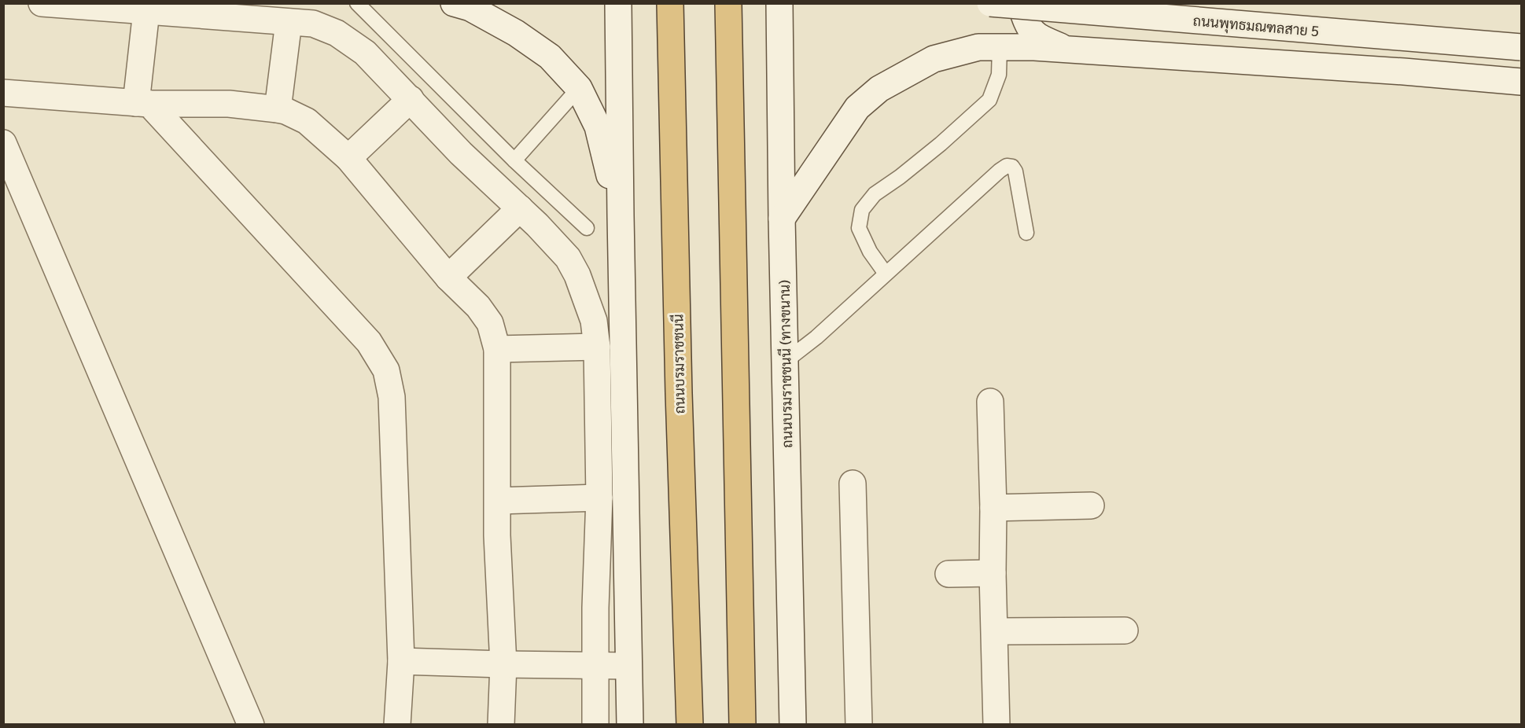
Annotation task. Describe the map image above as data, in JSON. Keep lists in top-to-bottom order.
{
  "streets": {
    "highway": ["ถนนบรมราชชนนี"],
    "street": ["ถนนพุทธมณฑลสาย 5", "ถนนบรมราชชนนี (ทางขนาน)"]
  }
}
